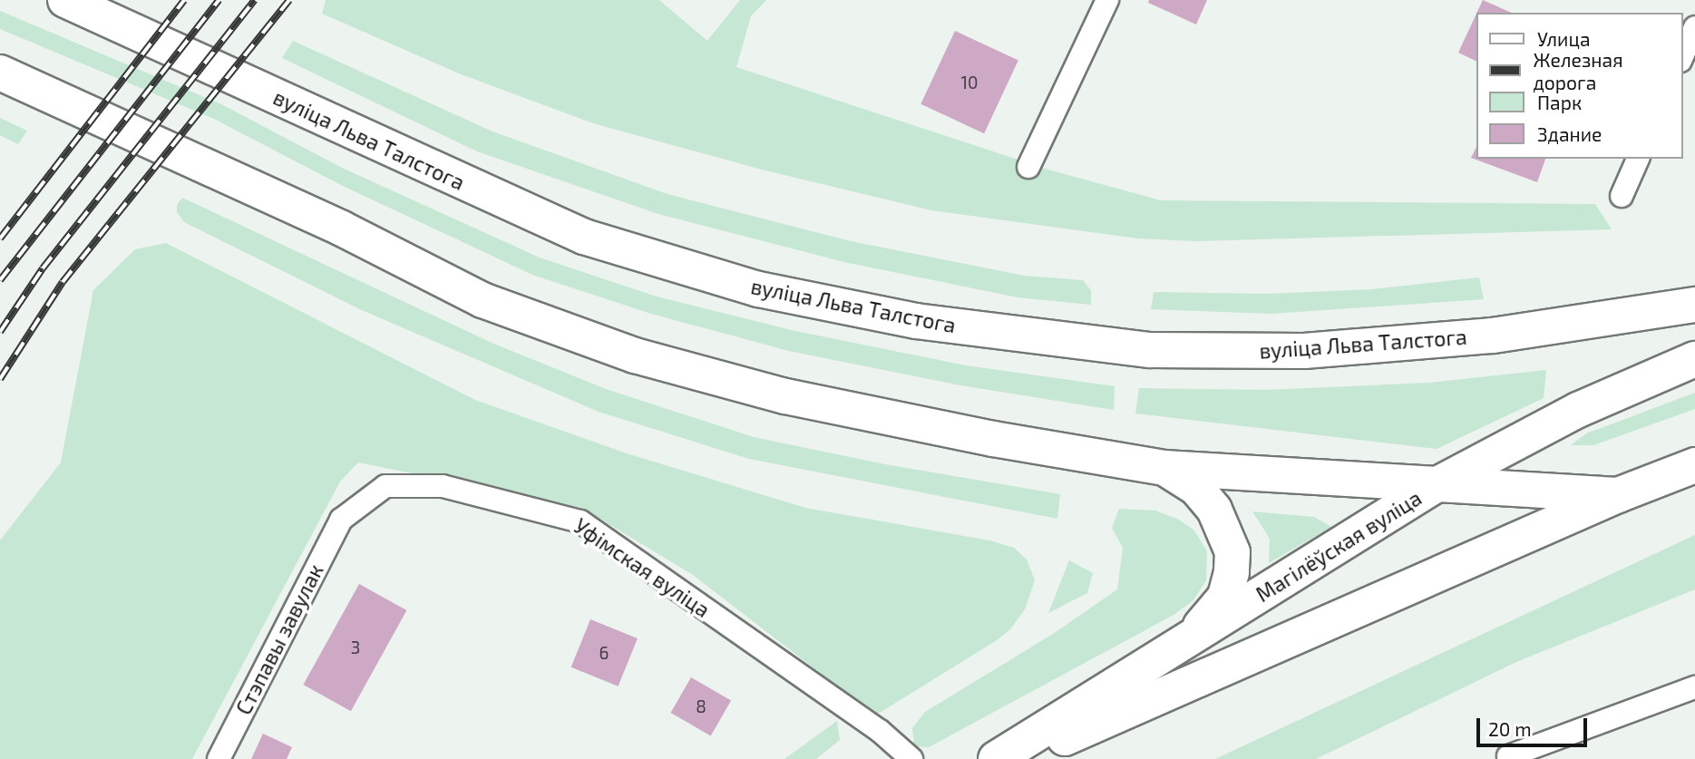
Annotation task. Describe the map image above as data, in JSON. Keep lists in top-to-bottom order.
{
  "streets": {
    "main road": ["вуліца Льва Талстога", "Магілёўская вуліца"],
    "lane": ["Уфімская вуліца", "Стэпавы завулак"]
  },
  "crossings": [
    ["Уфімская вуліца", "Стэпавы завулак"]
  ],
  "house_numbers": [
    "10",
    "3",
    "6",
    "8"
  ],
  "legend": [
    "Улица",
    "Железная дорога",
    "Парк",
    "Здание"
  ],
  "scale_bar": "20 m"
}
